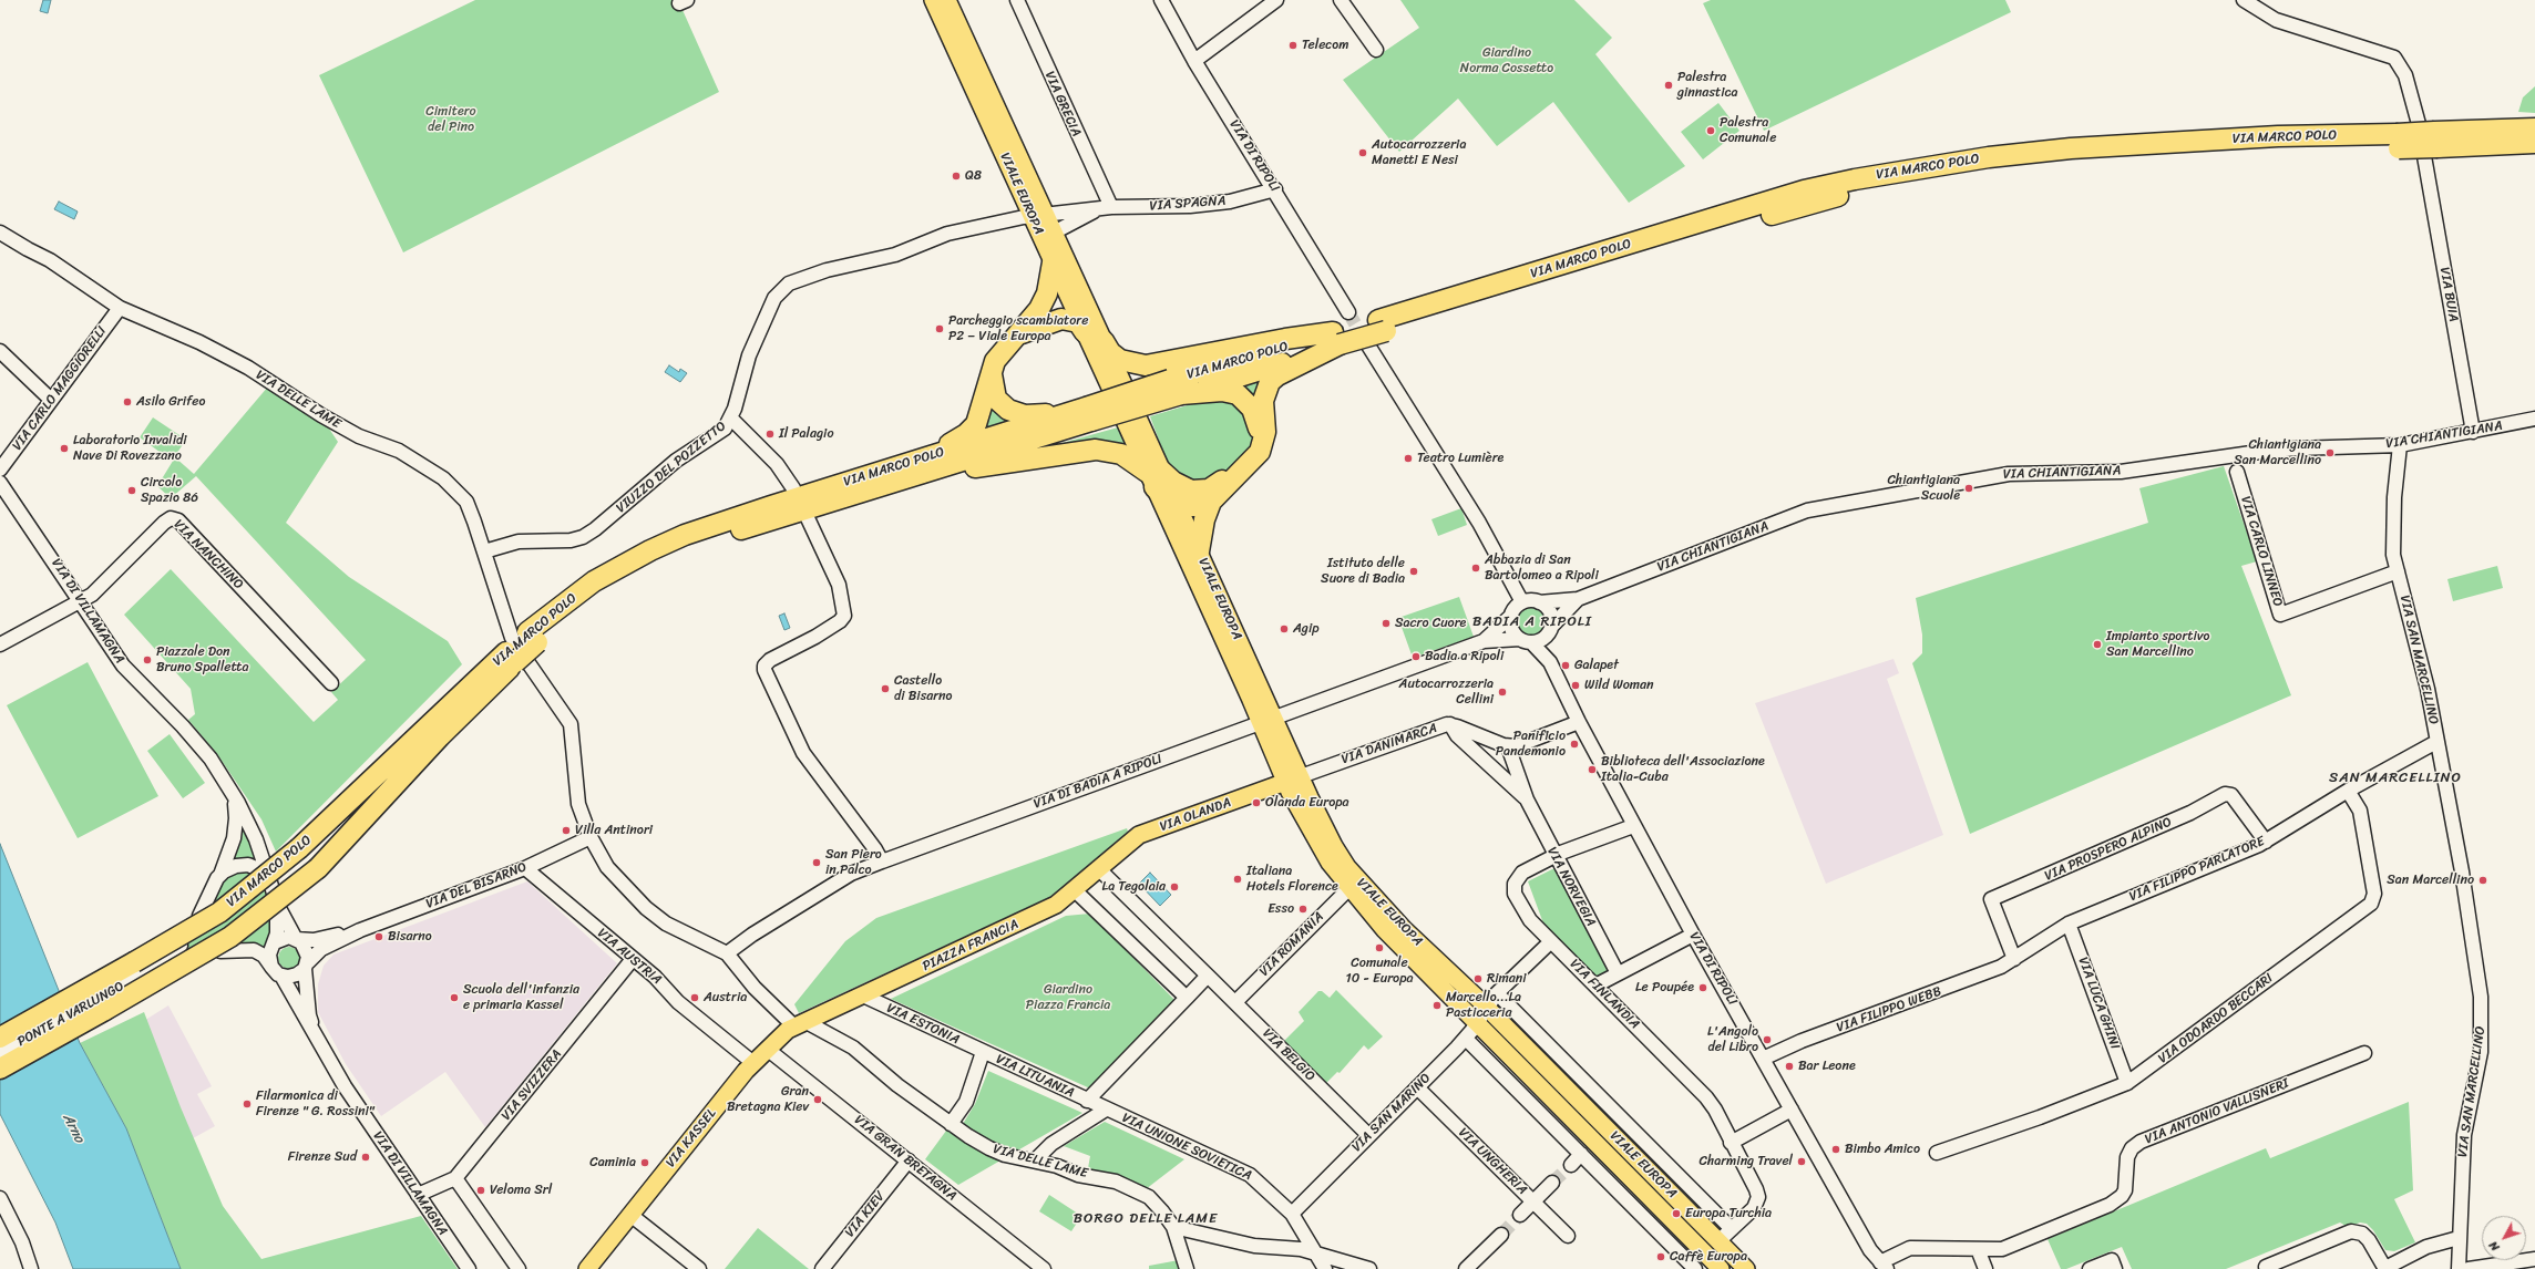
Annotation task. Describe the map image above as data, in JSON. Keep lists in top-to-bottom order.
{
  "streets": {
    "highway": ["VIA MARCO POLO"],
    "main road": [
      "VIALE EUROPA",
      "VIA OLANDA",
      "PIAZZA FRANCIA",
      "VIA KASSEL"
    ],
    "street": [
      "VIA GRECIA",
      "VIA DI RIPOLI",
      "VIA SPAGNA",
      "VIA BUIA",
      "VIA CARLO MAGGIORELLI",
      "VIA DELLE LAME",
      "VIA CHIANTIGIANA",
      "VIUZZO DEL POZZETTO",
      "VIA CARLO LINNEO",
      "VIA NANCHINO",
      "VIA DI VILLAMAGNA",
      "VIA SAN MARCELLINO",
      "VIA DANIMARCA",
      "VIA DI BADIA A RIPOLI",
      "VIA PROSPERO ALPINO",
      "VIA FILIPPO PARLATORE",
      "VIA DEL BISARNO",
      "VIA NORVEGIA",
      "VIA ROMANIA",
      "VIA AUSTRIA",
      "VIA FINLANDIA",
      "VIA LUCA GHINI",
      "VIA FILIPPO WEBB",
      "PONTE A VARLUNGO",
      "VIA ODOARDO BECCARI",
      "VIA ESTONIA",
      "VIA BELGIO",
      "VIA LITUANIA",
      "VIA SVIZZERA",
      "VIA ANTONIO VALLISNERI",
      "VIA SAN MARINO",
      "VIA UNIONE SOVIETICA",
      "VIA GRAN BRETAGNA",
      "VIA UNGHERIA",
      "VIA KIEV"
    ]
  },
  "crossings": [
    ["VIA GRECIA", "VIA SPAGNA"],
    ["VIA MARCO POLO", "VIA BUIA"],
    ["VIA MARCO POLO", "VIA DELLE LAME"],
    ["VIA DI RIPOLI", "VIA SPAGNA"],
    ["VIA DI RIPOLI", "VIA CHIANTIGIANA"],
    ["VIA DI RIPOLI", "VIA DI BADIA A RIPOLI"],
    ["VIA DI RIPOLI", "VIA FINLANDIA"],
    ["VIA DI RIPOLI", "VIA FILIPPO WEBB"],
    ["VIA DI RIPOLI", "VIA ANTONIO VALLISNERI"],
    ["VIALE EUROPA", "VIA SPAGNA"],
    ["VIALE EUROPA", "VIUZZO DEL POZZETTO"],
    ["VIALE EUROPA", "VIA DANIMARCA"],
    ["VIALE EUROPA", "VIA DI BADIA A RIPOLI"],
    ["VIALE EUROPA", "VIA OLANDA"],
    ["VIALE EUROPA", "VIA ROMANIA"],
    ["VIALE EUROPA", "VIA FINLANDIA"],
    ["VIALE EUROPA", "VIA SAN MARINO"],
    ["VIA SPAGNA", "VIUZZO DEL POZZETTO"],
    ["VIA BUIA", "VIA CHIANTIGIANA"],
    ["VIA CARLO MAGGIORELLI", "VIA DELLE LAME"],
    ["VIA DELLE LAME", "VIUZZO DEL POZZETTO"],
    ["VIA DELLE LAME", "VIA DI BADIA A RIPOLI"],
    ["VIA DELLE LAME", "VIA DEL BISARNO"],
    ["VIA DELLE LAME", "PIAZZA FRANCIA"],
    ["VIA DELLE LAME", "VIA KASSEL"],
    ["VIA CHIANTIGIANA", "VIA SAN MARCELLINO"],
    ["VIA CHIANTIGIANA", "VIA DI BADIA A RIPOLI"],
    ["VIA CARLO LINNEO", "VIA SAN MARCELLINO"],
    ["VIA NANCHINO", "VIA DI VILLAMAGNA"],
    ["VIA DI VILLAMAGNA", "VIA DEL BISARNO"],
    ["VIA DI VILLAMAGNA", "VIA SVIZZERA"],
    ["VIA SAN MARCELLINO", "VIA FILIPPO PARLATORE"],
    ["VIA DANIMARCA", "VIA OLANDA"],
    ["VIA DANIMARCA", "VIA NORVEGIA"],
    ["VIA OLANDA", "PIAZZA FRANCIA"],
    ["VIA PROSPERO ALPINO", "VIA FILIPPO PARLATORE"],
    ["VIA PROSPERO ALPINO", "VIA FILIPPO WEBB"],
    ["VIA FILIPPO PARLATORE", "VIA LUCA GHINI"],
    ["VIA FILIPPO PARLATORE", "VIA FILIPPO WEBB"],
    ["VIA FILIPPO PARLATORE", "VIA ODOARDO BECCARI"],
    ["VIA DEL BISARNO", "VIA AUSTRIA"],
    ["VIA NORVEGIA", "VIA FINLANDIA"],
    ["VIA ROMANIA", "VIA BELGIO"],
    ["PIAZZA FRANCIA", "VIA ESTONIA"],
    ["PIAZZA FRANCIA", "VIA KASSEL"],
    ["VIA AUSTRIA", "VIA SVIZZERA"],
    ["VIA AUSTRIA", "VIA KASSEL"],
    ["VIA FINLANDIA", "VIA SAN MARINO"],
    ["VIA LUCA GHINI", "VIA ODOARDO BECCARI"],
    ["VIA ESTONIA", "VIA LITUANIA"],
    ["VIA BELGIO", "VIA SAN MARINO"],
    ["VIA LITUANIA", "VIA UNIONE SOVIETICA"],
    ["VIA SAN MARINO", "VIA UNIONE SOVIETICA"],
    ["VIA SAN MARINO", "VIA UNGHERIA"],
    ["VIA KASSEL", "VIA GRAN BRETAGNA"],
    ["VIA GRAN BRETAGNA", "VIA KIEV"]
  ],
  "districts": ["BADIA A RIPOLI", "SAN MARCELLINO", "BORGO DELLE LAME"],
  "water": ["Arno"],
  "parks": ["Giardino Norma Cossetto", "Cimitero del Pino", "Giardino Piazza Francia"],
  "places": [
    "Telecom",
    "Palestra ginnastica",
    "Palestra Comunale",
    "Autocarrozzeria Manetti E Nesi",
    "Q8",
    "Parcheggio scambiatore P2 – Viale Europa",
    "Asilo Grifeo",
    "Il Palagio",
    "Laboratorio Invalidi Nave Di Rovezzano",
    "Chiantigiana San Marcellino",
    "Teatro Lumière",
    "Chiantigiana Scuole",
    "Circolo Spazio 86",
    "Abbazia di San Bartolomeo a Ripoli",
    "Istituto delle Suore di Badia",
    "Sacro Cuore",
    "Agip",
    "Impianto sportivo San Marcellino",
    "Badia a Ripoli",
    "Piazzale Don Bruno Spalletta",
    "Galapet",
    "Wild Woman",
    "Castello di Bisarno",
    "Autocarrozzeria Cellini",
    "Panificio Pandemonio",
    "Biblioteca dell'Associazione Italia-Cuba",
    "Olanda Europa",
    "Villa Antinori",
    "San Piero in Palco",
    "Italiana Hotels Florence",
    "San Marcellino",
    "La Tegolaia",
    "Esso",
    "Bisarno",
    "Comunale 10 - Europa",
    "Rimani",
    "Le Poupée",
    "Scuola dell'infanzia e primaria Kassel",
    "Austria",
    "Marcello...La Pasticceria",
    "L'Angolo del Libro",
    "Bar Leone",
    "Gran Bretagna Kiev",
    "Filarmonica di Firenze \" G. Rossini\"",
    "Bimbo Amico",
    "Firenze Sud",
    "Charming Travel",
    "Caminia",
    "Veloma Srl",
    "Europa Turchia",
    "Caffè Europa"
  ],
  "north": "bottom left"
}
